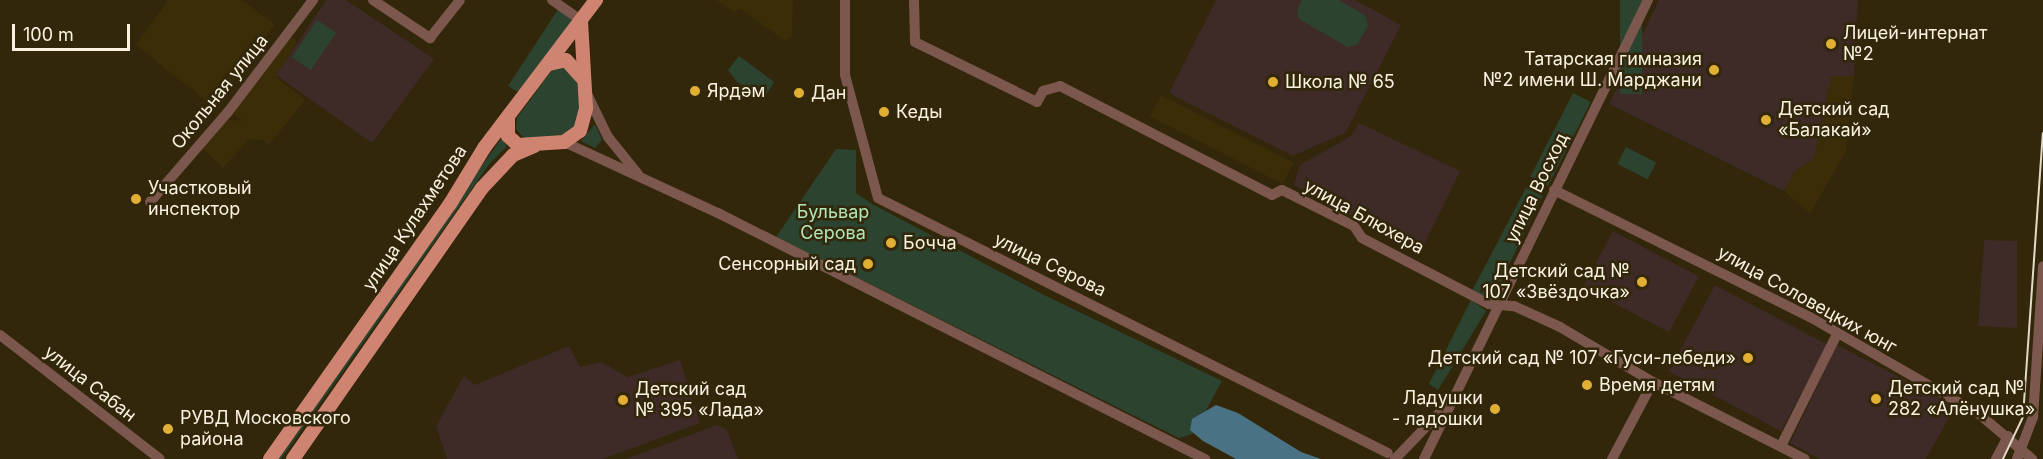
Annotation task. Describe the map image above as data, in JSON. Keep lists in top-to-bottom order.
{
  "streets": {
    "main road": ["улица Кулахметова"],
    "street": [
      "Окольная улица",
      "улица Восход",
      "улица Блюхера",
      "улица Серова",
      "улица Соловецких юнг",
      "улица Сабан"
    ]
  },
  "crossings": [
    ["улица Восход", "улица Блюхера"],
    ["улица Восход", "улица Серова"],
    ["улица Восход", "улица Соловецких юнг"]
  ],
  "parks": ["Бульвар Серова"],
  "places": [
    "Лицей-интернат №2",
    "Татарская гимназия №2 имени Ш. Марджани",
    "Школа № 65",
    "Ярдәм",
    "Дан",
    "Кеды",
    "Детский сад «Балакай»",
    "Участковый инспектор",
    "Бочча",
    "Сенсорный сад",
    "Детский сад № 107 «Звёздочка»",
    "Детский сад № 107 «Гуси-лебеди»",
    "Время детям",
    "Детский сад № 282 «Алёнушка»",
    "Детский сад № 395 «Лада»",
    "Ладушки - ладошки",
    "РУВД Московского района"
  ],
  "scale_bar": "100 m"
}
